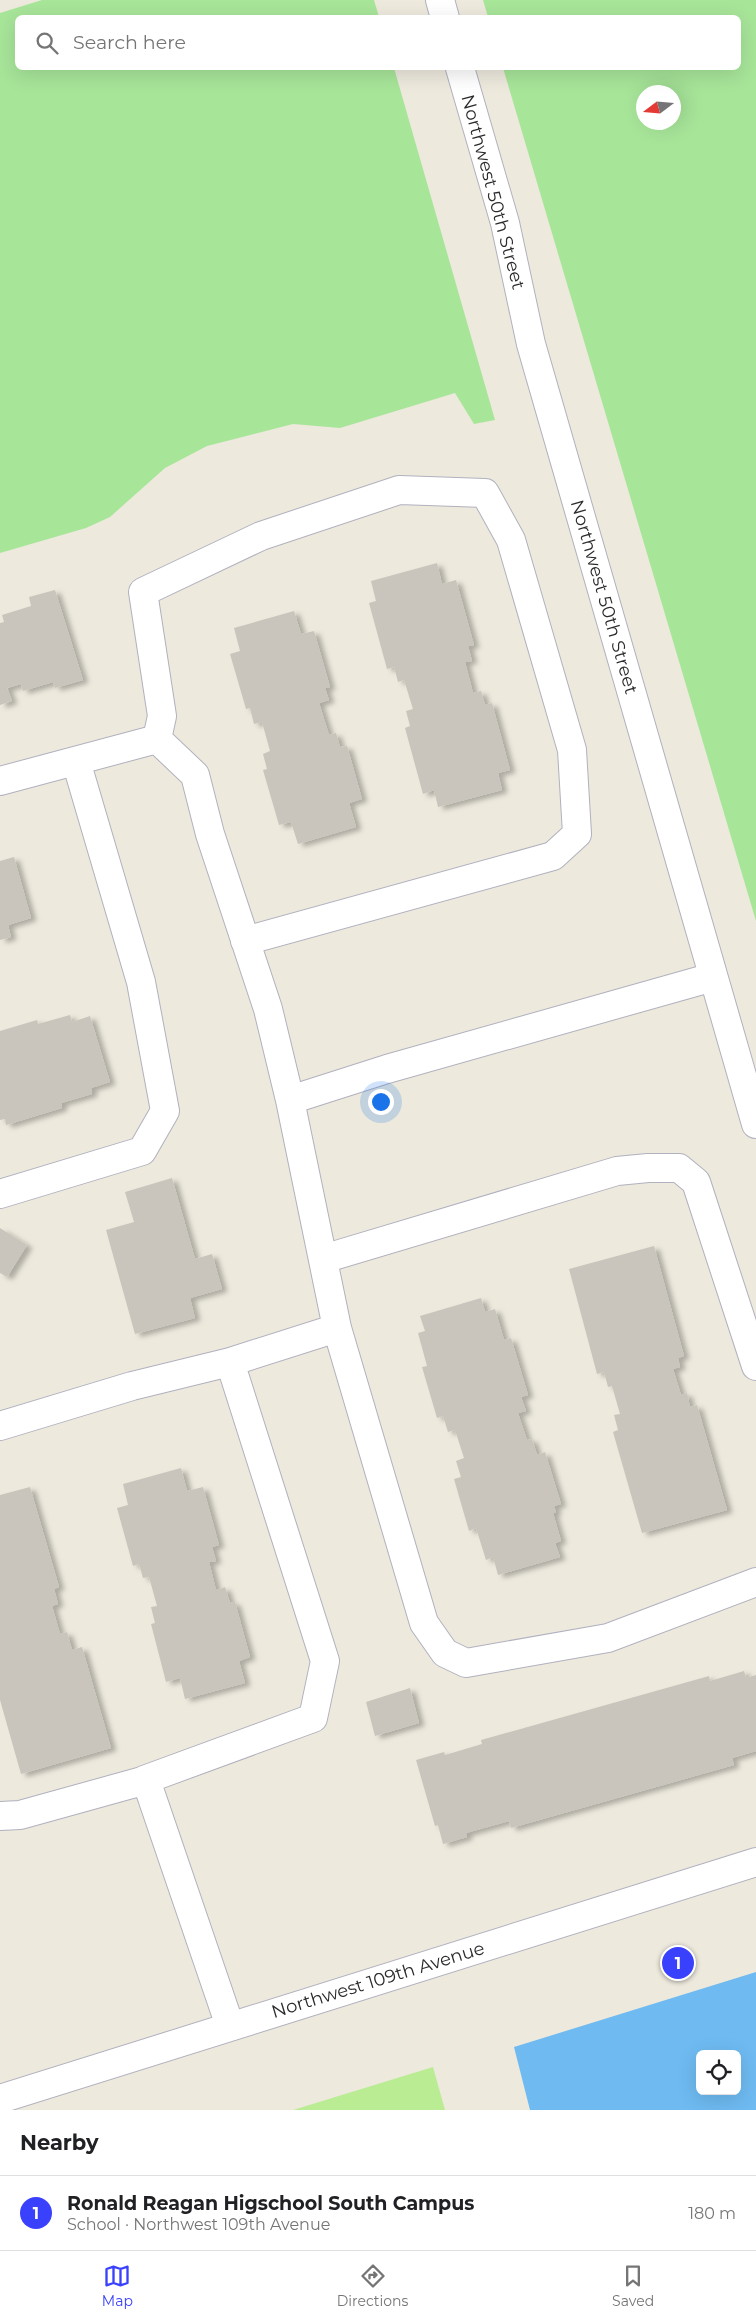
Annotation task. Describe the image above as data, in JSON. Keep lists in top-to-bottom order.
{
  "streets": {
    "street": ["Northwest 50th Street", "Northwest 109th Avenue"]
  },
  "north": "left",
  "page": {
    "search": "Search here",
    "pins": "1",
    "heading": "Nearby",
    "list": [
      {
        "mark": "1",
        "name": "Ronald Reagan Higschool South Campus",
        "note": "School · Northwest 109th Avenue",
        "value": "180 m"
      }
    ],
    "nav": ["Map", "Directions", "Saved"]
  }
}
